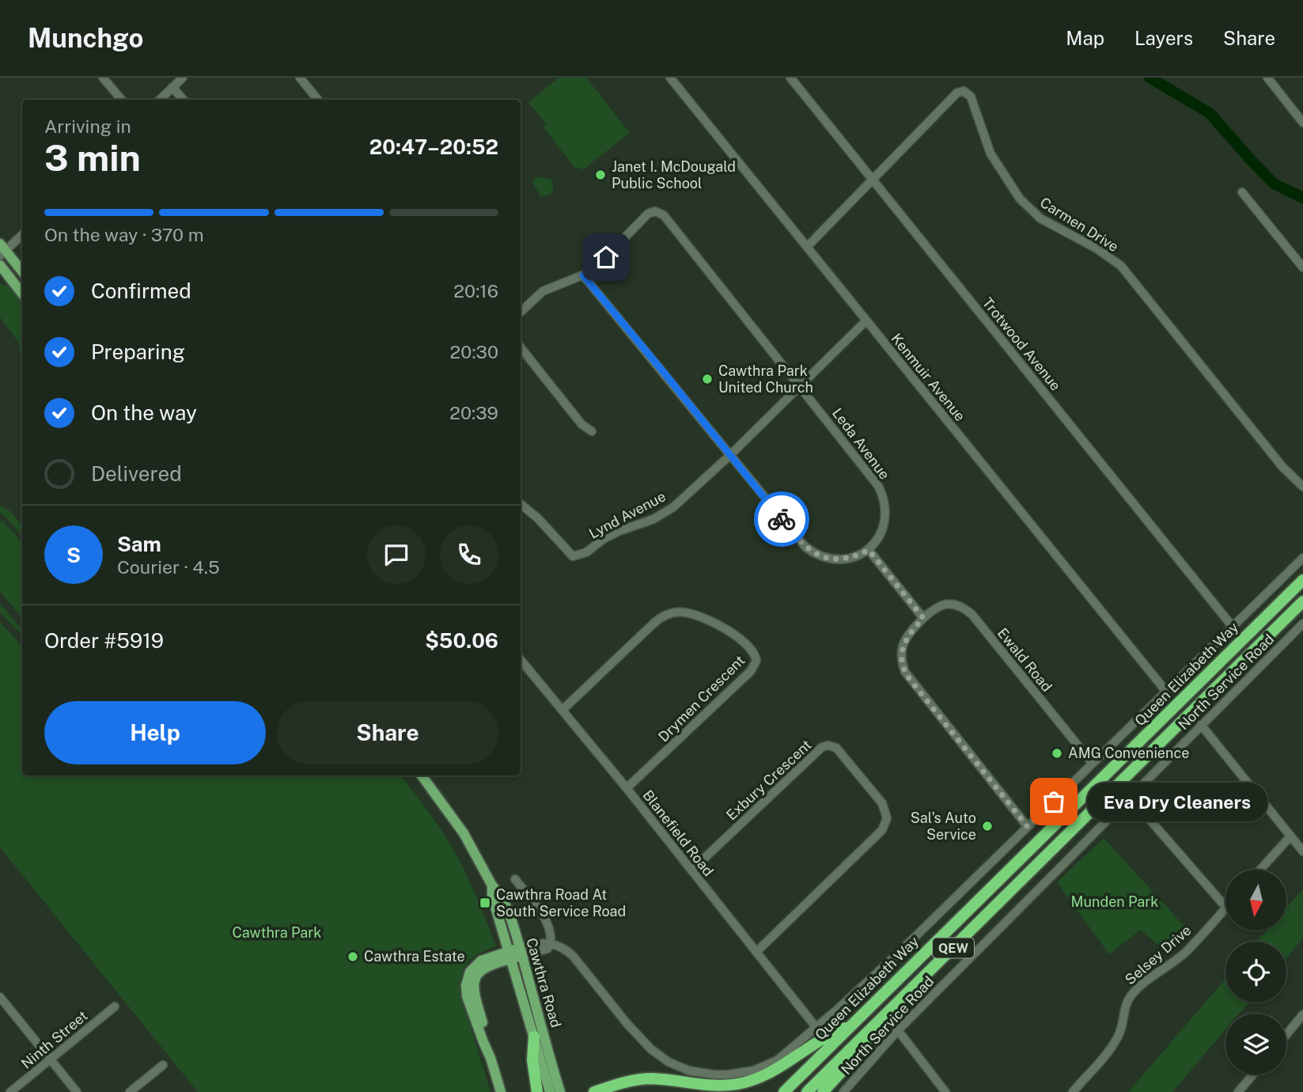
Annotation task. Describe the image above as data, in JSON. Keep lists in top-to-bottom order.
{
  "streets": {
    "highway": ["Queen Elizabeth Way", "QEW"],
    "main road": ["Cawthra Road"],
    "street": [
      "Carmen Drive",
      "Trotwood Avenue",
      "Kenmuir Avenue",
      "Leda Avenue",
      "Lynd Avenue",
      "Ewald Road",
      "North Service Road",
      "Drymen Crescent",
      "Exbury Crescent",
      "Blanefield Road",
      "Selsey Drive",
      "Ninth Street"
    ]
  },
  "crossings": [
    ["Carmen Drive", "Trotwood Avenue"],
    ["Carmen Drive", "Kenmuir Avenue"],
    ["Kenmuir Avenue", "Lynd Avenue"],
    ["Leda Avenue", "Lynd Avenue"],
    ["Drymen Crescent", "Blanefield Road"],
    ["Exbury Crescent", "Blanefield Road"]
  ],
  "parks": ["Munden Park", "Cawthra Park"],
  "places": {
    "other": [
      "Janet I. McDougald Public School",
      "Cawthra Park United Church",
      "AMG Convenience",
      "Eva Dry Cleaners",
      "Sal's Auto Service",
      "Cawthra Estate"
    ],
    "transit": ["Cawthra Road At South Service Road"]
  },
  "north": "bottom",
  "page": {
    "header": "Munchgo",
    "nav": ["Map", "Layers", "Share"],
    "heading": ["3 min", "Arriving in", "20:47–20:52"],
    "panel": [
      "Sam",
      "Courier · 4.5",
      "Order #5919",
      "$50.06"
    ],
    "bar": "On the way · 370 m",
    "list": [
      ["Confirmed", "20:16"],
      ["Preparing", "20:30"],
      ["On the way", "20:39"],
      "Delivered"
    ],
    "round": "S",
    "buttons": ["Help", "Share"],
    "bubble": "Eva Dry Cleaners"
  }
}
